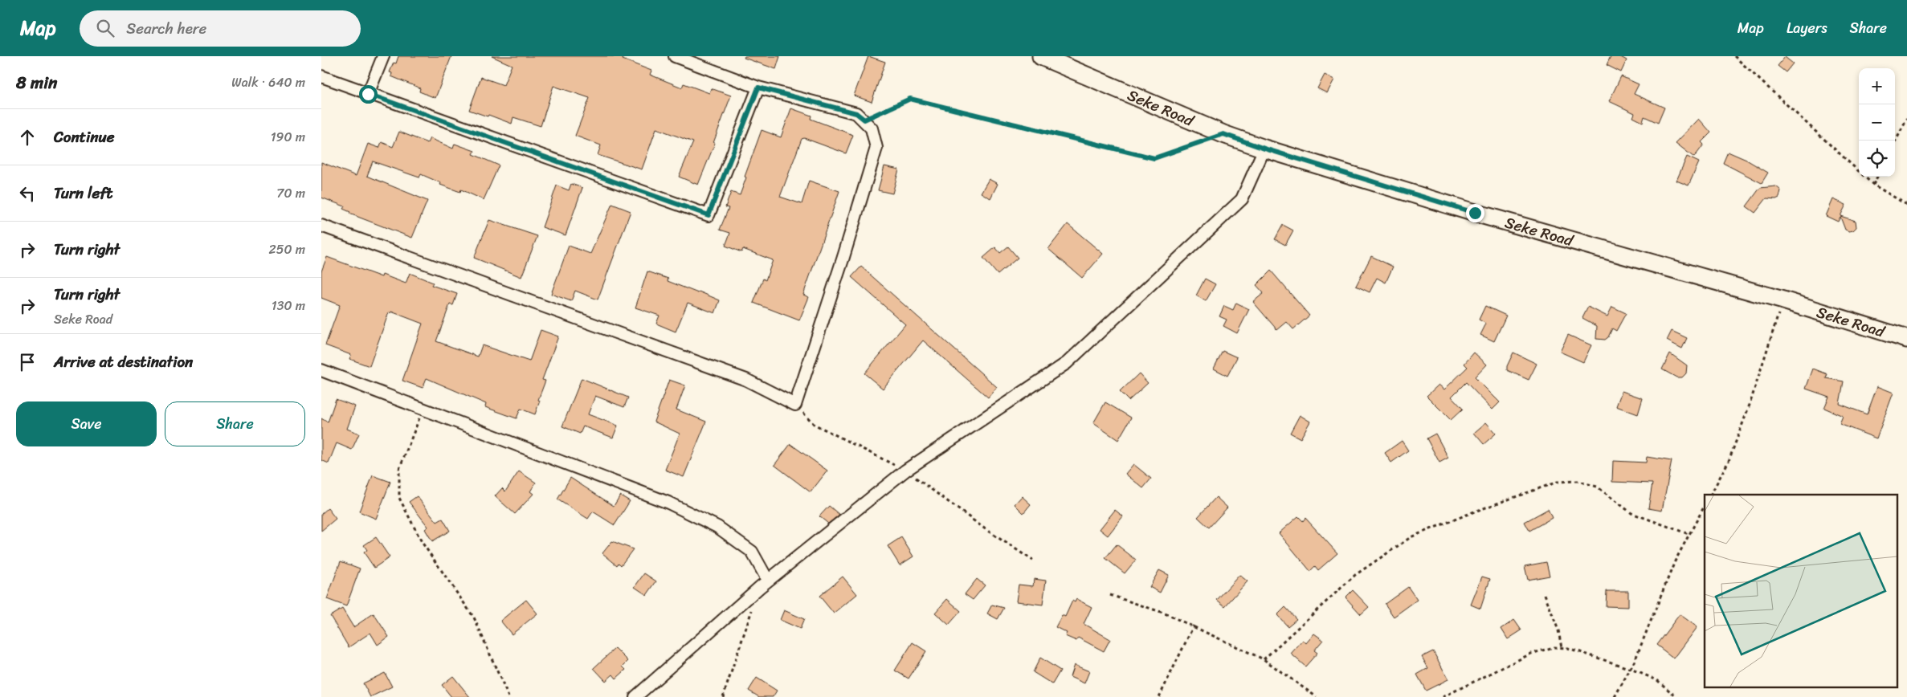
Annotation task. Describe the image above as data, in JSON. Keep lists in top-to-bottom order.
{
  "streets": {
    "main road": ["Seke Road"]
  },
  "page": {
    "header": "Map",
    "search": "Search here",
    "nav": ["Map", "Layers", "Share"],
    "heading": ["8 min", "Walk · 640 m"],
    "map_buttons": ["+", "−"],
    "list": [
      ["Continue", "190 m"],
      ["Turn left", "70 m"],
      ["Turn right", "250 m"],
      ["Turn right", "Seke Road", "130 m"],
      "Arrive at destination"
    ],
    "buttons": ["Save", "Share"]
  }
}
